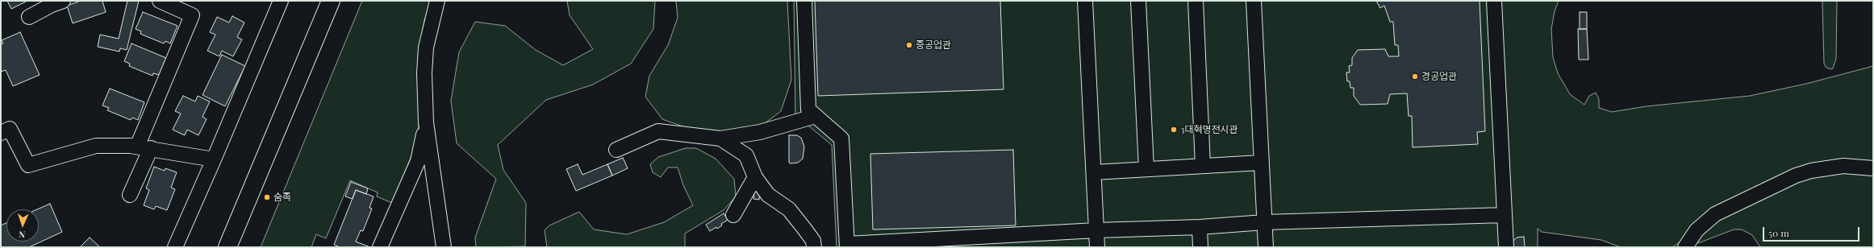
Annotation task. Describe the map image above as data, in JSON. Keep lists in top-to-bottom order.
{
  "places": [
    "중공업관",
    "경공업관",
    "3대혁명전시관",
    "숨족"
  ],
  "scale_bar": "50 m",
  "north": "bottom"
}
